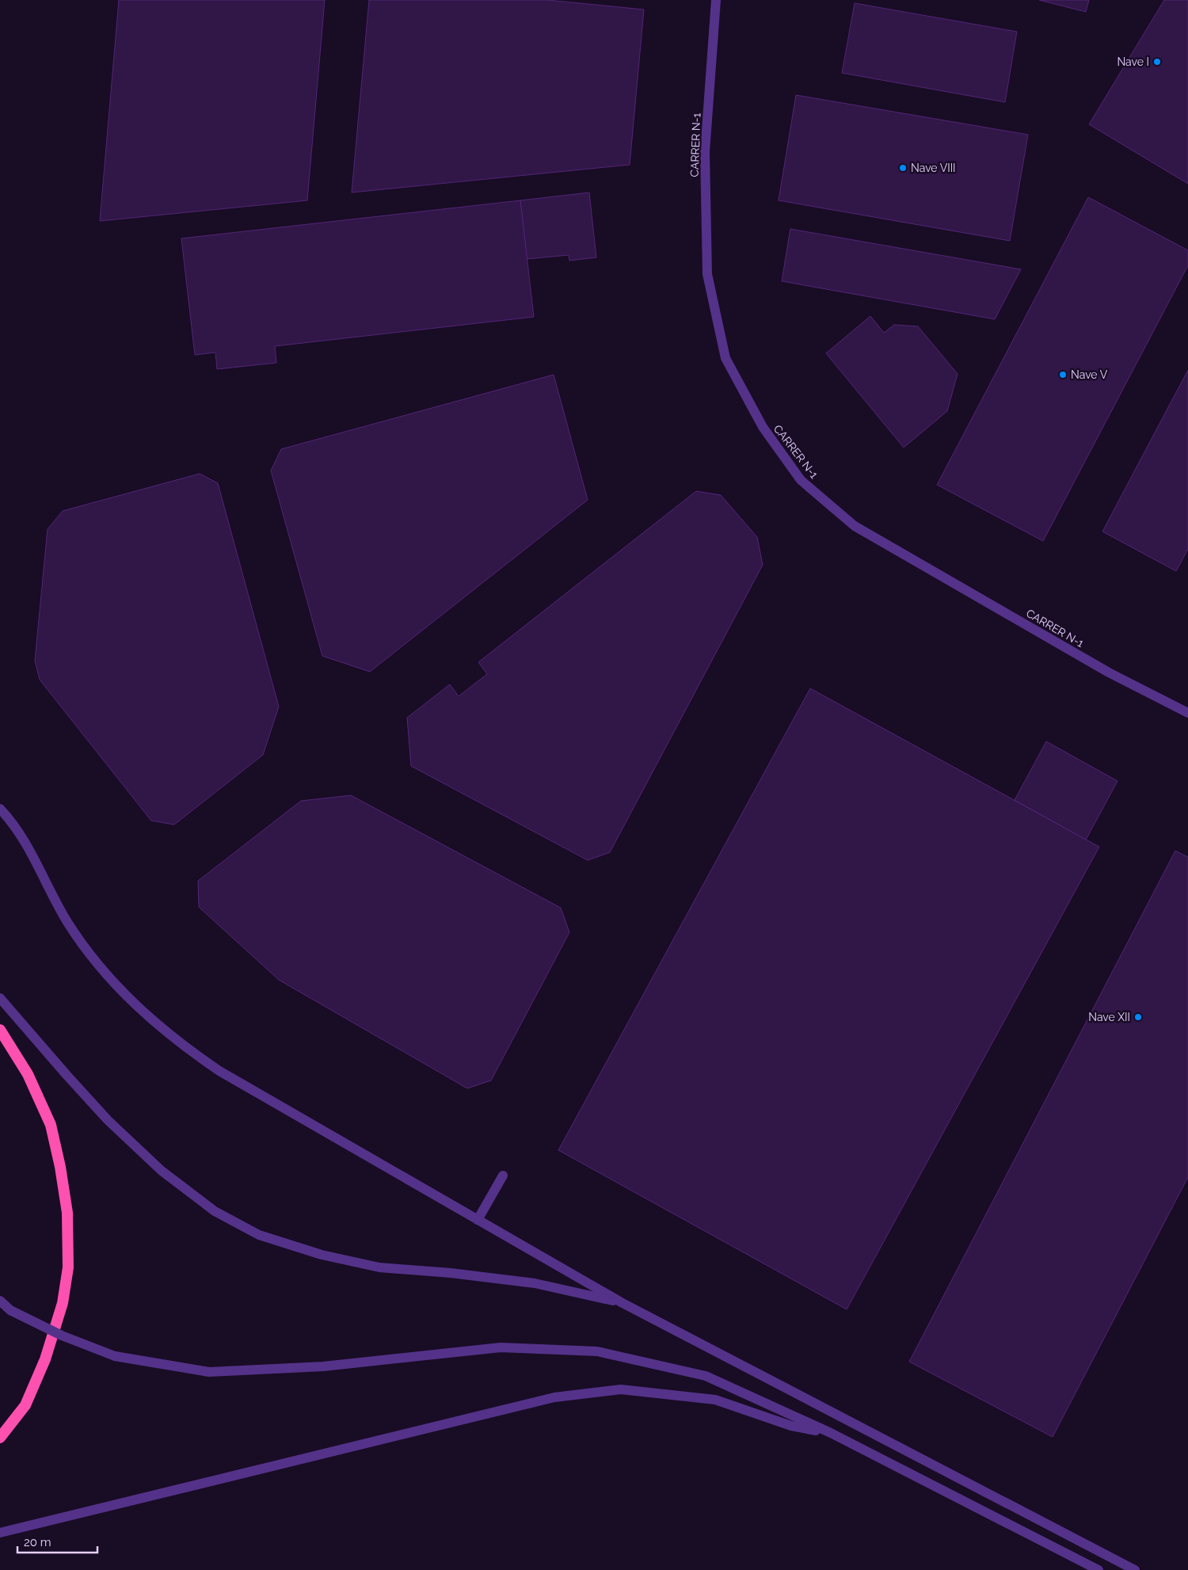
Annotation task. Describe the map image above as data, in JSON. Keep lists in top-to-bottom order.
{
  "streets": {
    "street": ["CARRER N-1"]
  },
  "places": [
    "Nave I",
    "Nave VIII",
    "Nave V",
    "Nave XII"
  ],
  "scale_bar": "20 m"
}
